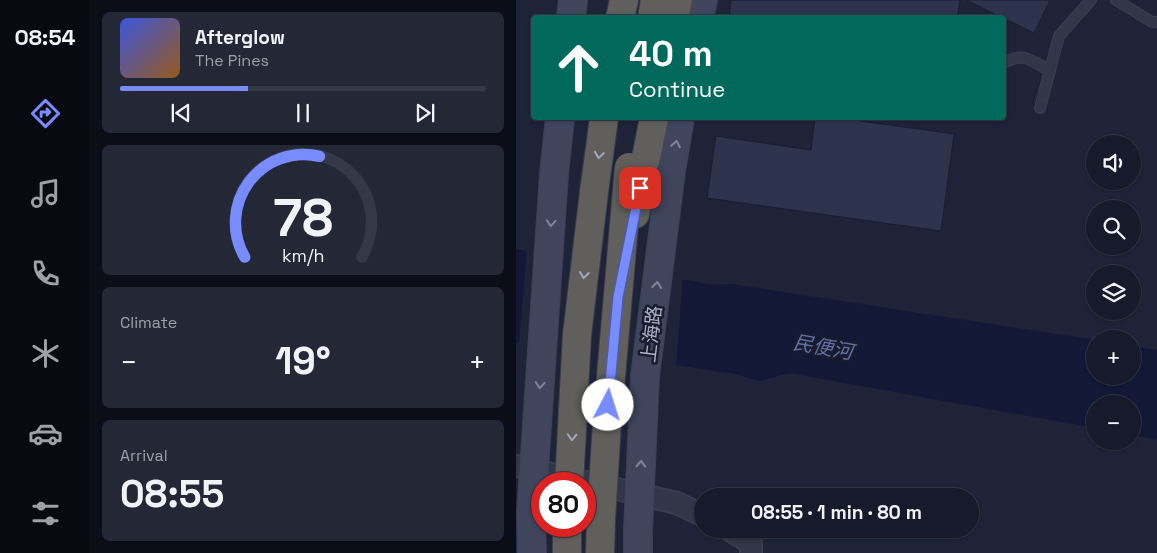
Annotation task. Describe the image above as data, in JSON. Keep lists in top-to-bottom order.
{
  "streets": {
    "highway": ["上海路"]
  },
  "water": ["民便河"],
  "page": {
    "tabs": "08:54",
    "turn": ["40 m", "Continue"],
    "song": ["Afterglow", "The Pines"],
    "map_buttons": ["+", "−"],
    "tile": [
      "Climate",
      ["Arrival", "08:55"]
    ],
    "heat": ["−", "19°", "+"],
    "limit": "80",
    "trip": "08:55 · 1 min · 80 m",
    "gauge": ["78", "km/h"]
  }
}
